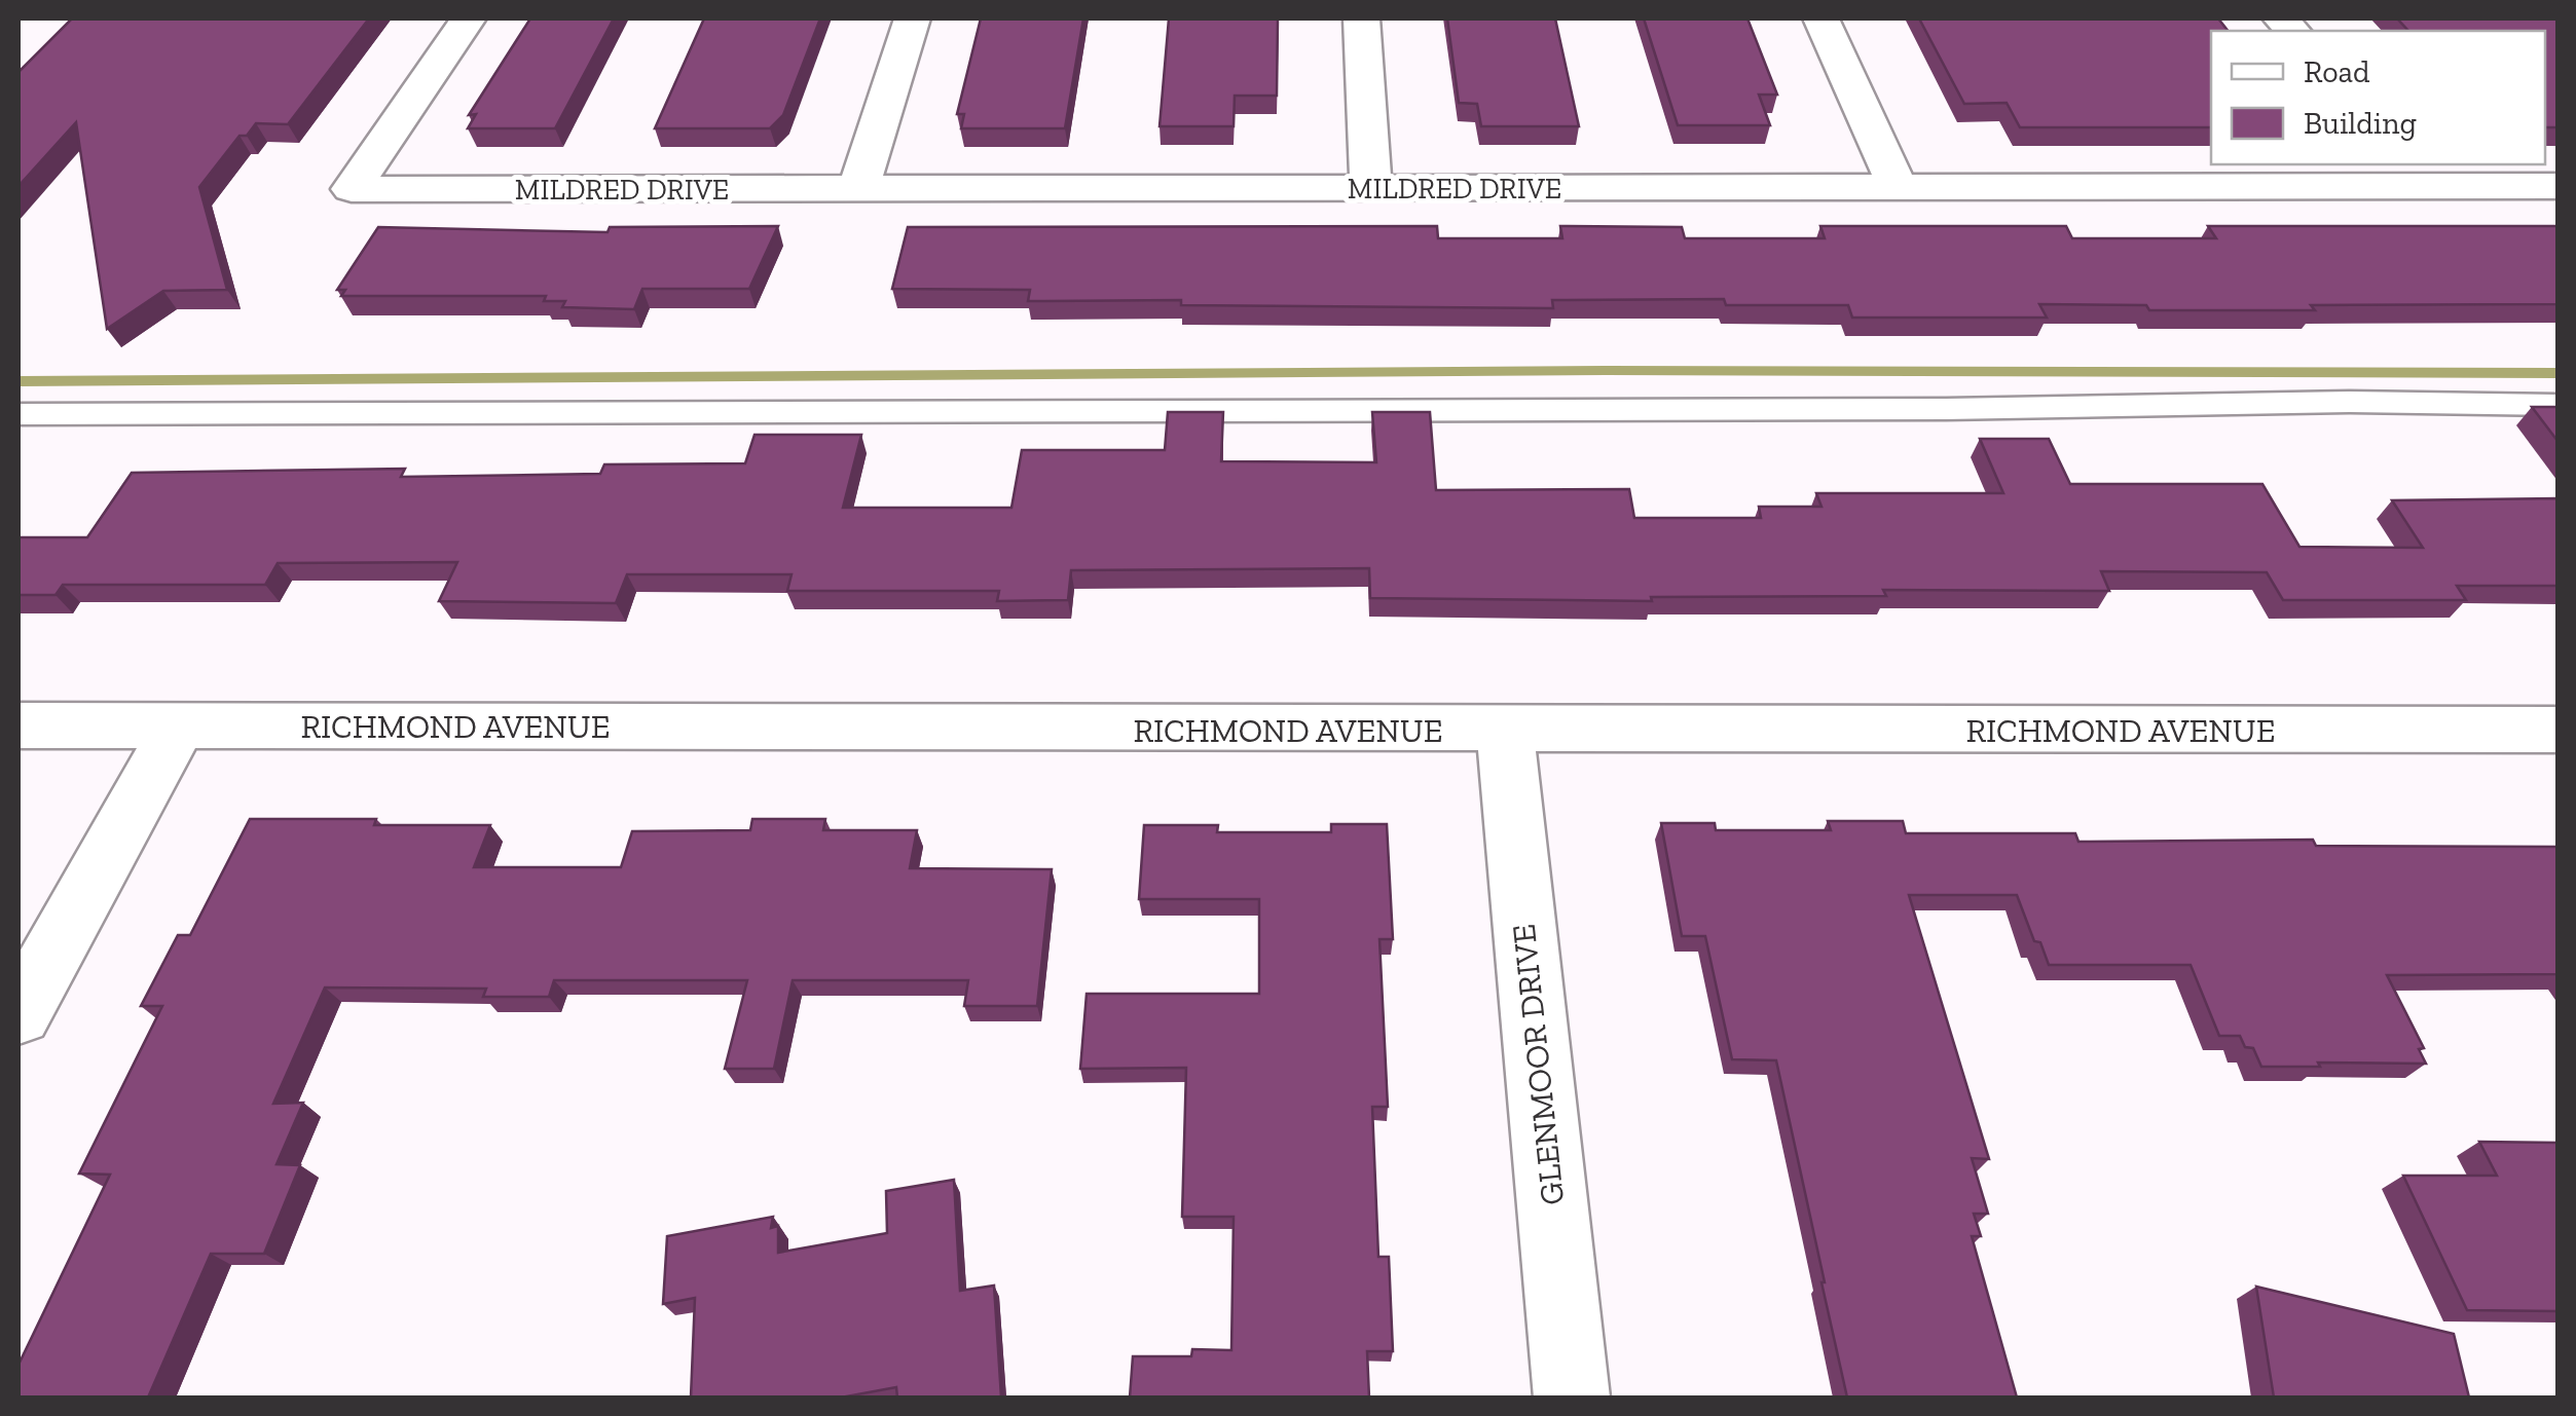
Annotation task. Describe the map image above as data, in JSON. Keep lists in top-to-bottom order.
{
  "streets": {
    "street": ["MILDRED DRIVE", "RICHMOND AVENUE", "GLENMOOR DRIVE"]
  },
  "crossings": [
    ["RICHMOND AVENUE", "GLENMOOR DRIVE"]
  ],
  "legend": ["Road", "Building"]
}
